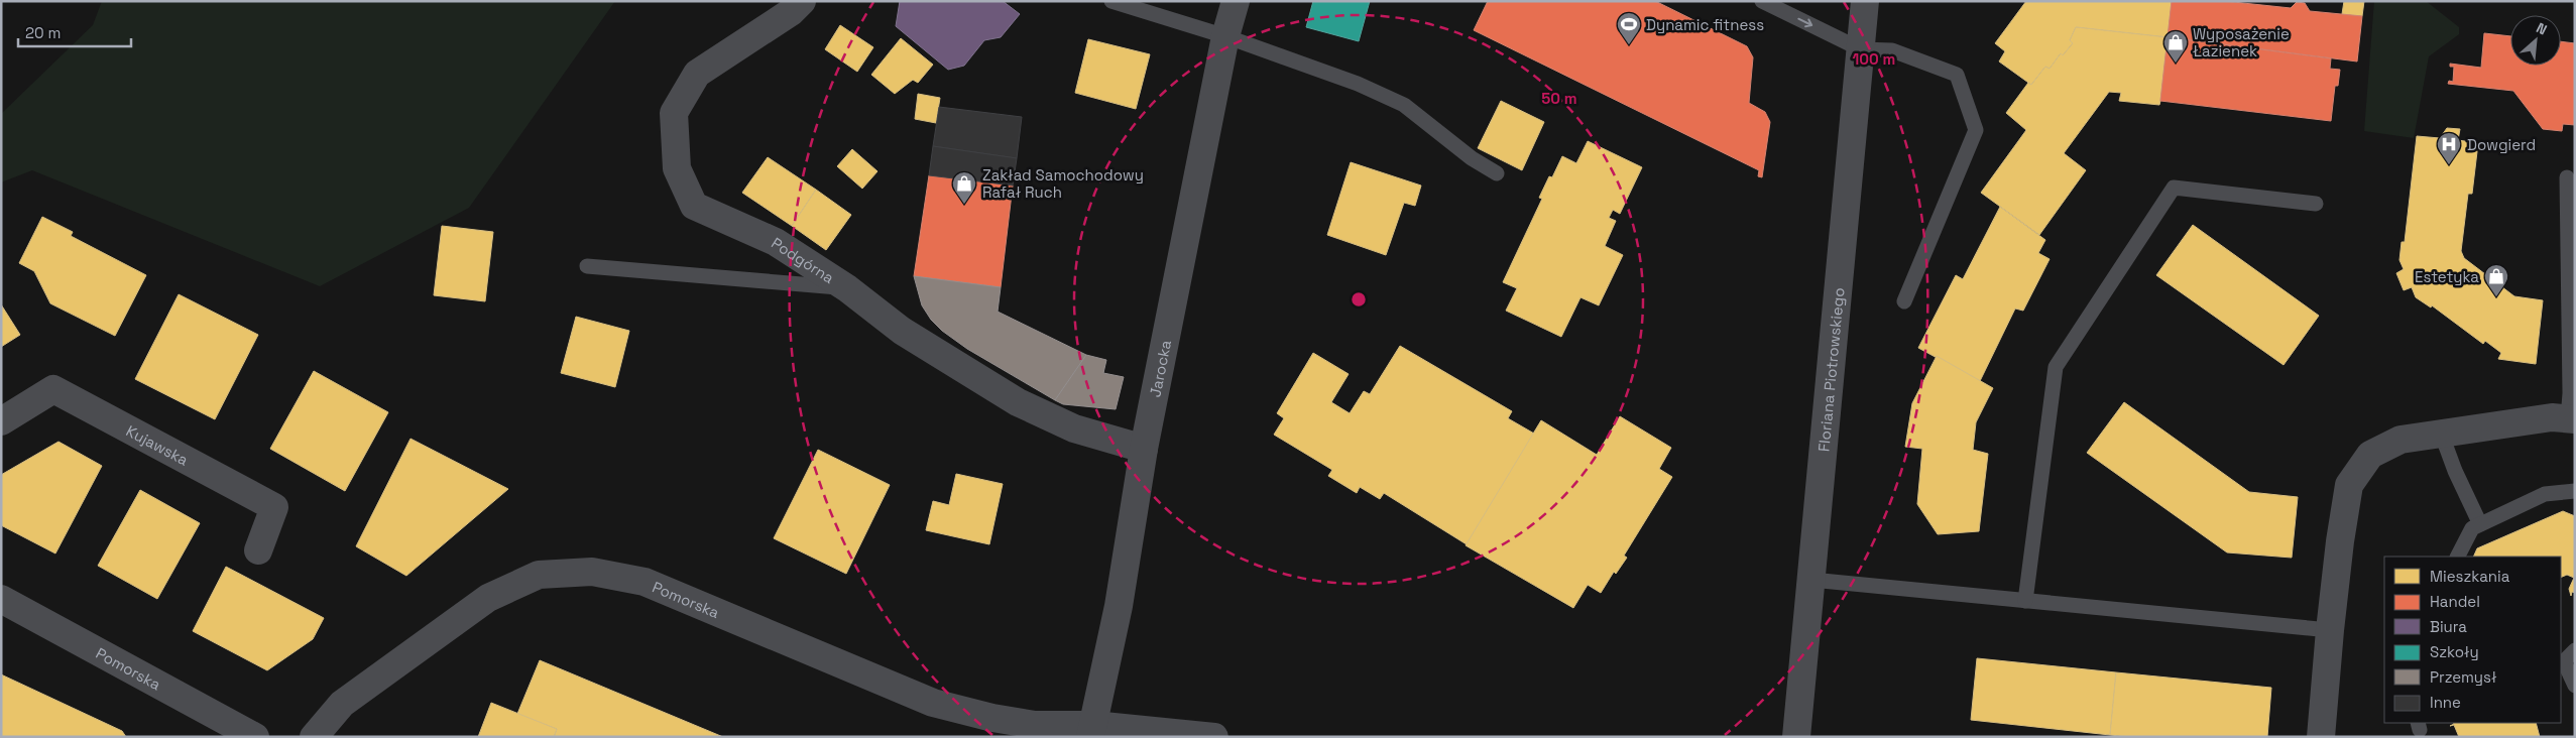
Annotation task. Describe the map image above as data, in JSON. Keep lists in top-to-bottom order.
{
  "streets": {
    "street": [
      "Podgórna",
      "Jarocka",
      "Floriana Piotrowskiego",
      "Kujawska",
      "Pomorska"
    ]
  },
  "crossings": [
    ["Podgórna", "Jarocka"],
    ["Jarocka", "Pomorska"]
  ],
  "places": {
    "sports": ["Dynamic fitness"],
    "shop": ["Wyposażenie Łazienek", "Zakład Samochodowy Rafał Ruch", "Estetyka"],
    "hospital": ["Dowgierd"]
  },
  "legend": [
    "Mieszkania",
    "Handel",
    "Biura",
    "Szkoły",
    "Przemysł",
    "Inne"
  ],
  "scale_bar": "20 m",
  "north": "top right",
  "rings": ["100 m", "50 m"]
}
